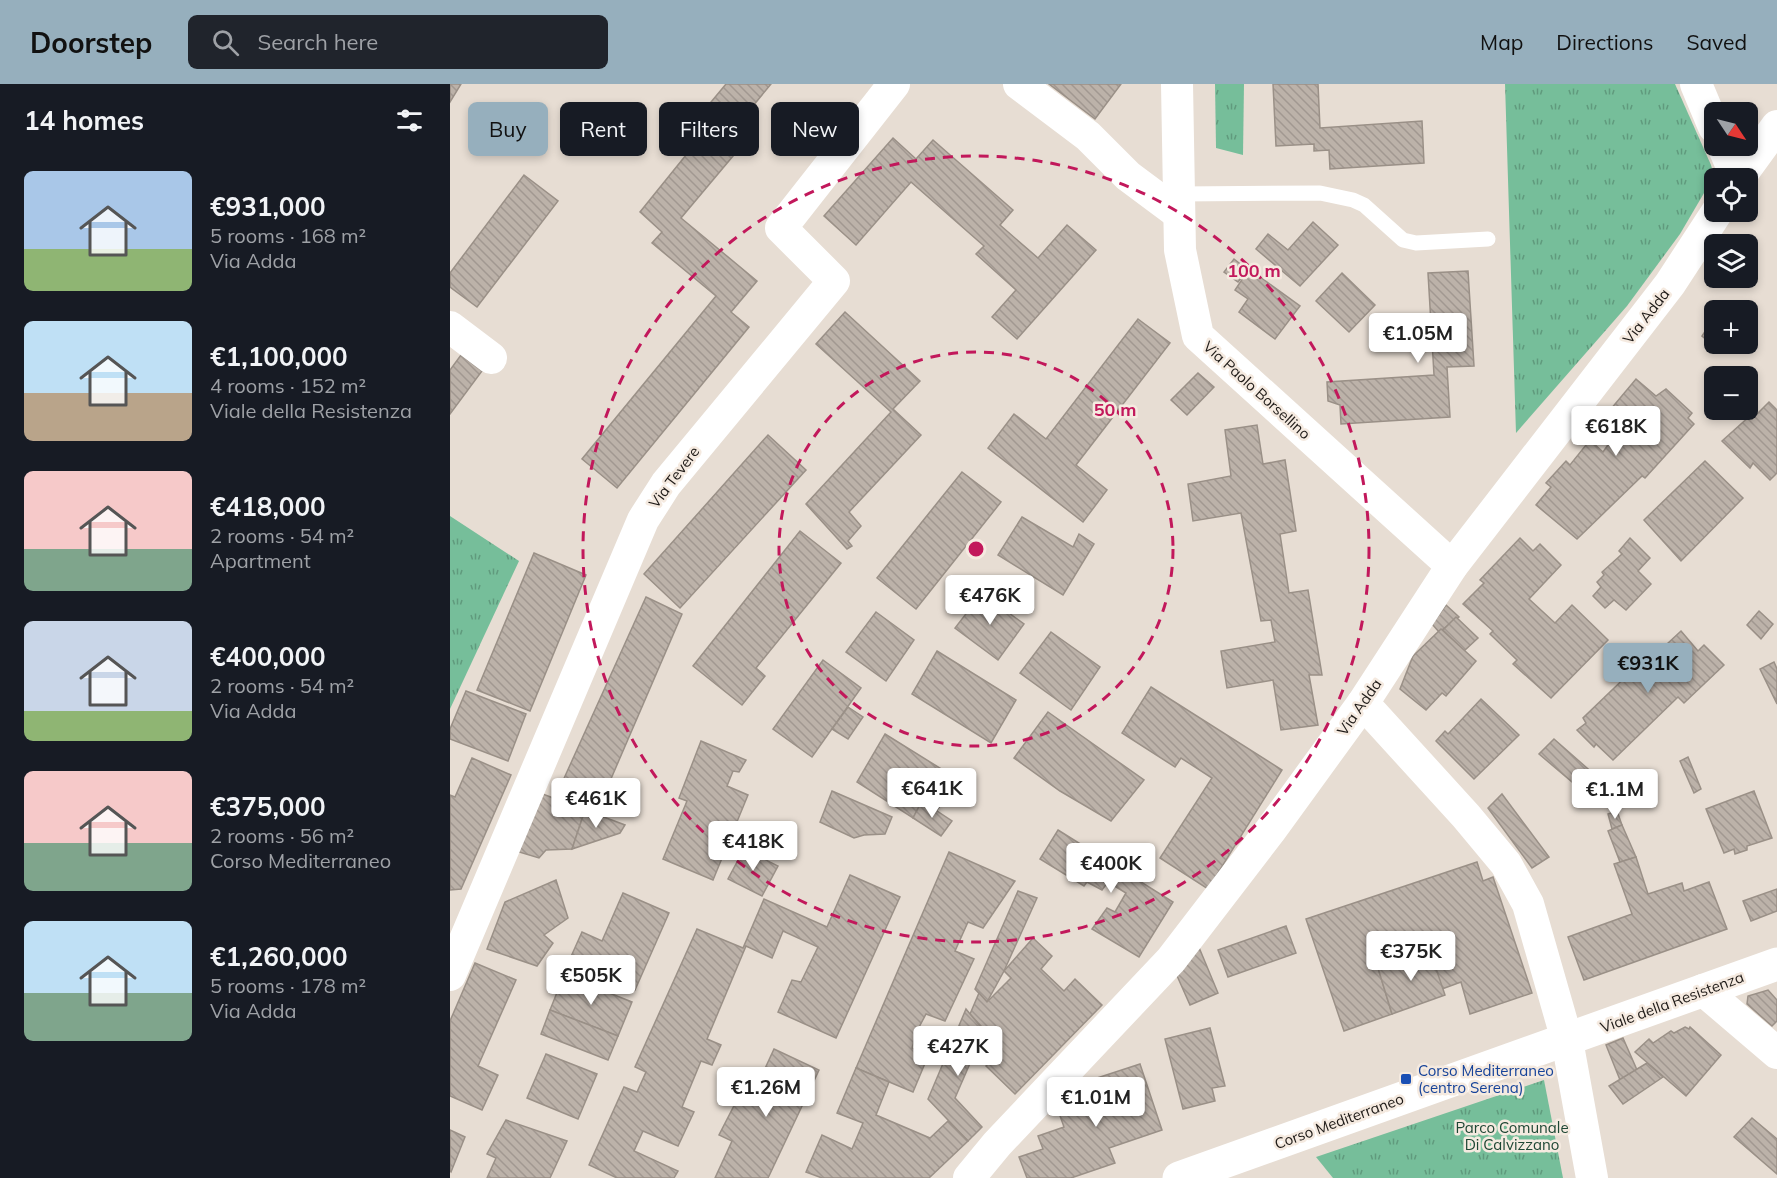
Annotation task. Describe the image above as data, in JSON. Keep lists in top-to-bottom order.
{
  "streets": {
    "main road": ["Viale della Resistenza", "Corso Mediterraneo"],
    "street": ["Via Adda", "Via Paolo Borsellino", "Via Tevere"]
  },
  "crossings": [
    ["Via Adda", "Via Paolo Borsellino"],
    ["Viale della Resistenza", "Corso Mediterraneo"]
  ],
  "parks": ["Parco Comunale Di Calvizzano"],
  "places": {
    "transit": ["Corso Mediterraneo (centro Serena)"]
  },
  "north": "bottom right",
  "page": {
    "header": "Doorstep",
    "search": "Search here",
    "nav": ["Map", "Directions", "Saved"],
    "heading": "14 homes",
    "map_buttons": ["+", "−"],
    "chip": [
      "Buy",
      "Rent",
      "Filters",
      "New"
    ],
    "list": [
      {
        "name": "€931,000",
        "note": "5 rooms · 168 m² · Via Adda"
      },
      {
        "name": "€1,100,000",
        "note": "4 rooms · 152 m² · Viale della Resistenza"
      },
      {
        "name": "€418,000",
        "note": "2 rooms · 54 m² · Apartment"
      },
      {
        "name": "€400,000",
        "note": "2 rooms · 54 m² · Via Adda"
      },
      {
        "name": "€375,000",
        "note": "2 rooms · 56 m² · Corso Mediterraneo"
      },
      {
        "name": "€1,260,000",
        "note": "5 rooms · 178 m² · Via Adda"
      }
    ],
    "price": [
      "€1.05M",
      "€618K",
      "€476K",
      "€931K",
      "€641K",
      "€1.1M",
      "€461K",
      "€418K",
      "€400K",
      "€375K",
      "€505K",
      "€427K",
      "€1.26M",
      "€1.01M"
    ]
  },
  "rings": ["100 m", "50 m"]
}
